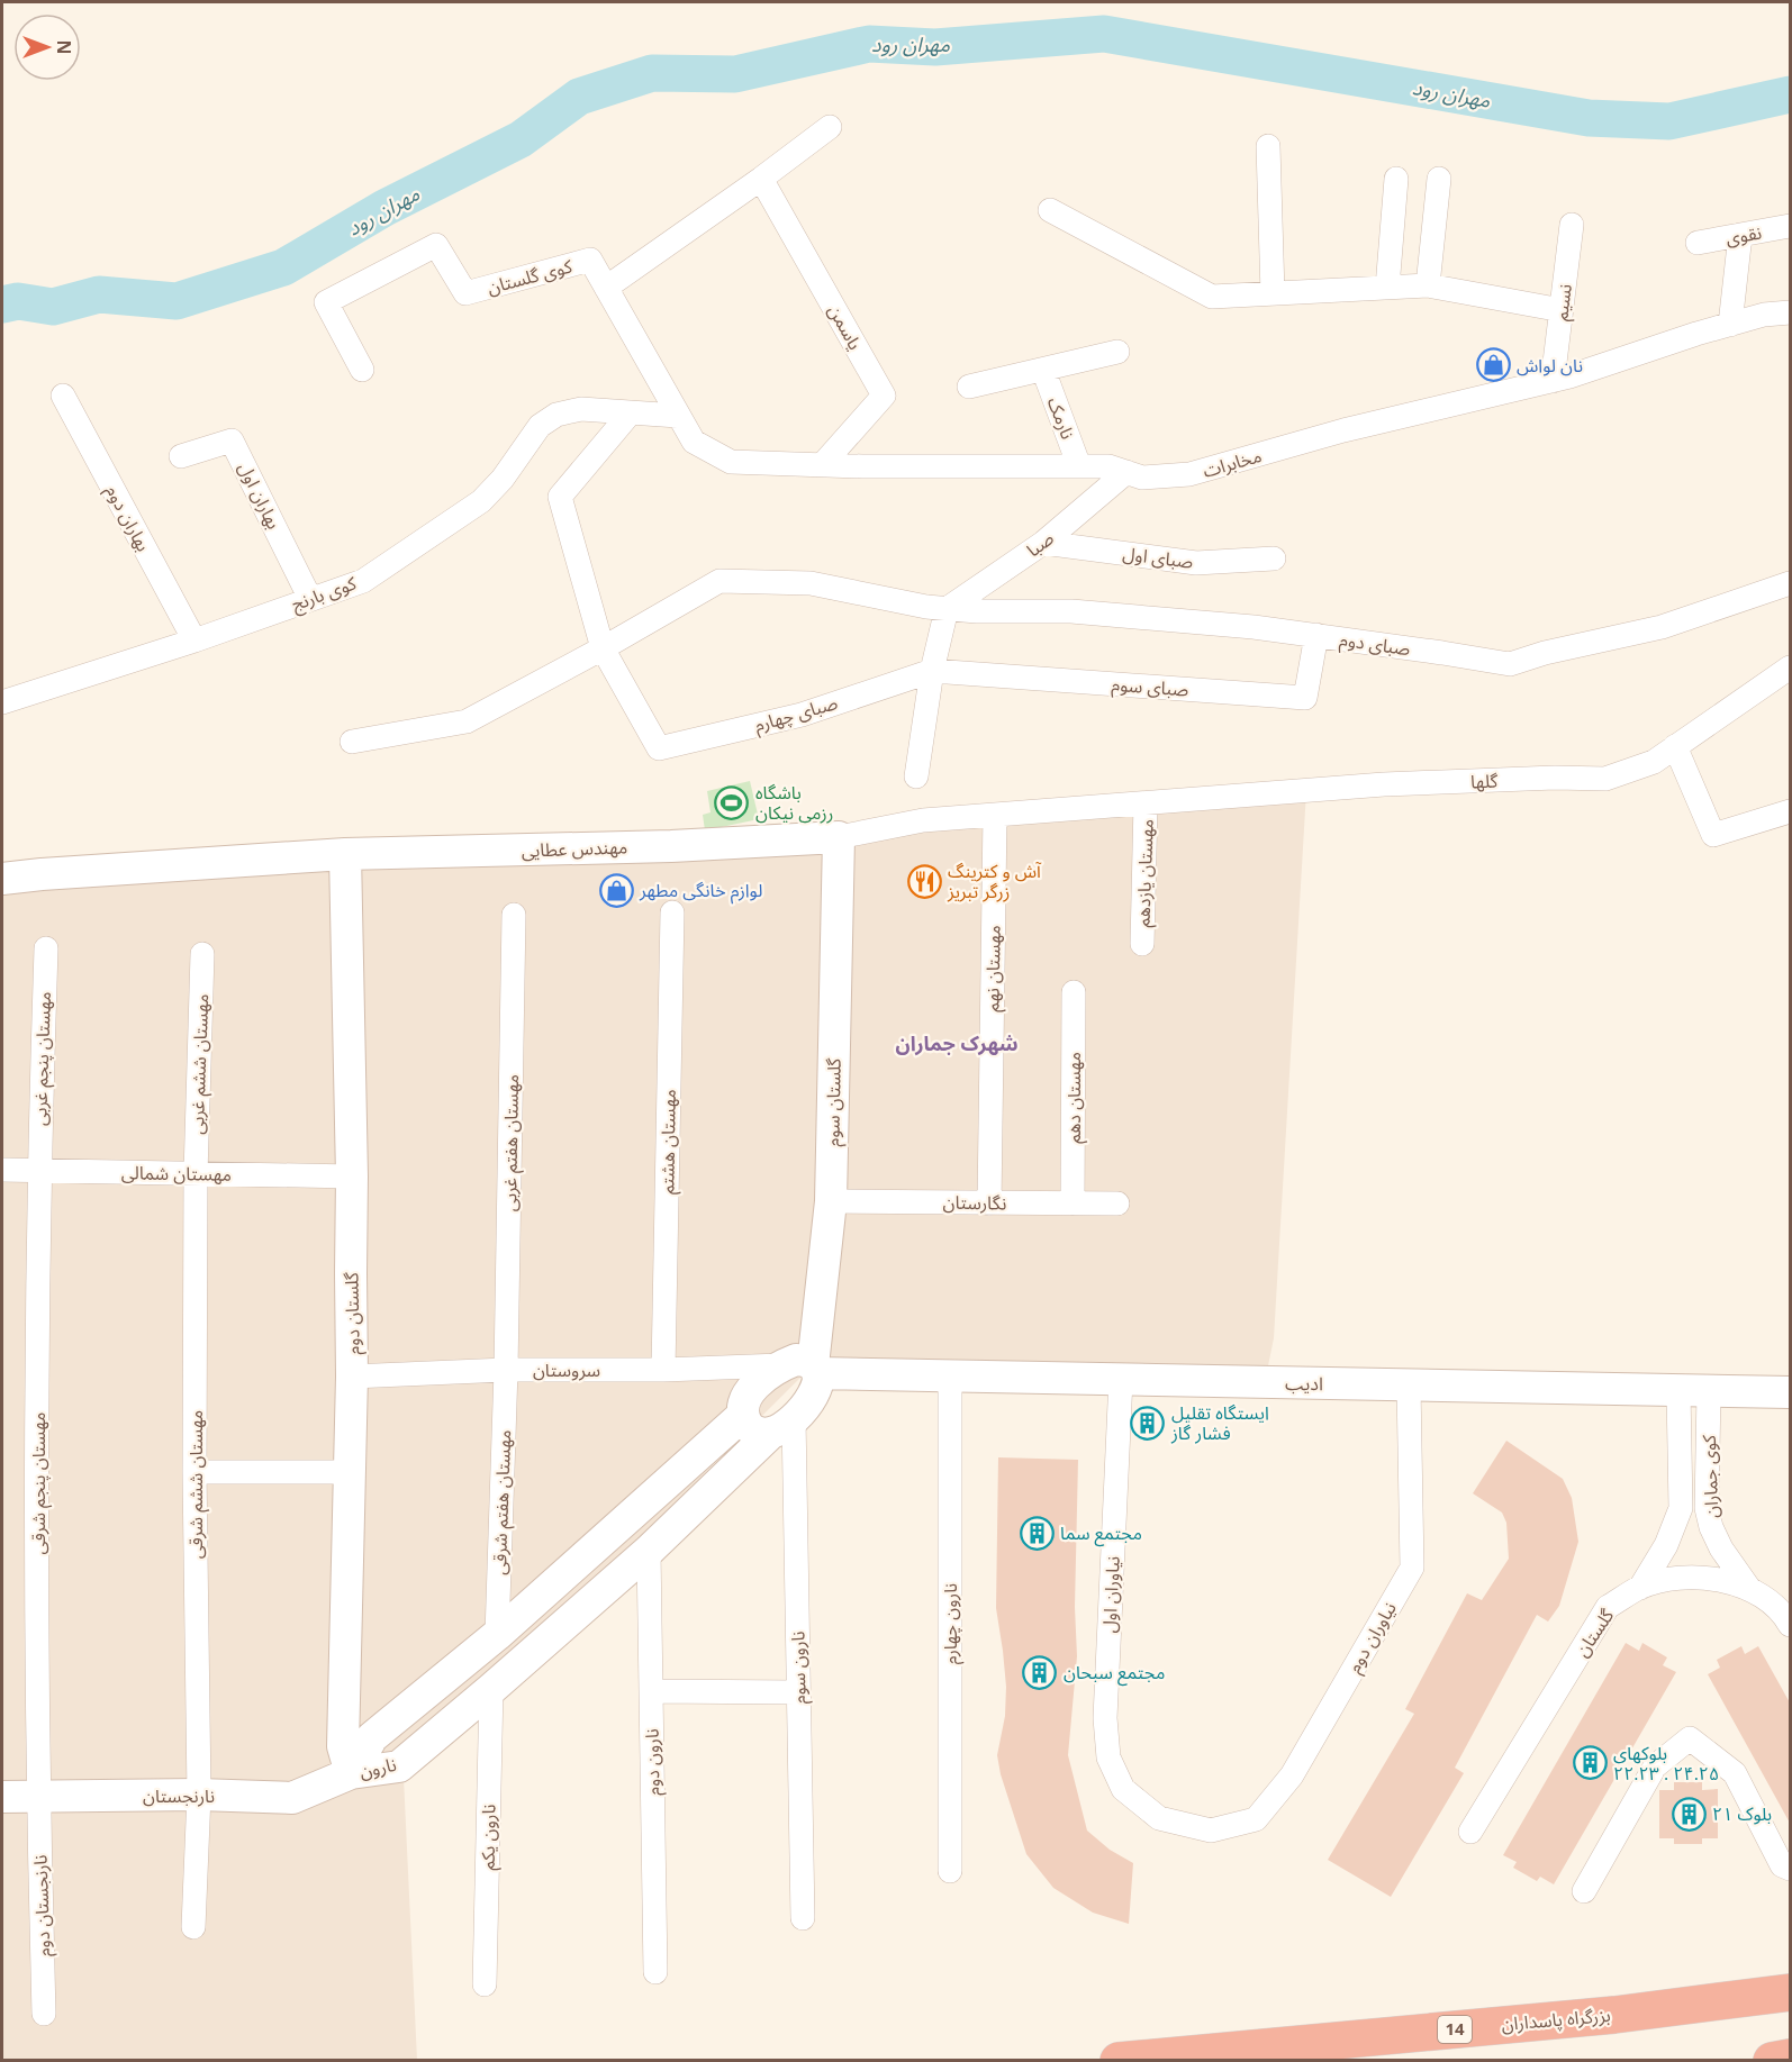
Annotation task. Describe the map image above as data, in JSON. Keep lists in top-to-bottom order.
{
  "streets": {
    "highway": ["بزرگراه پاسداران", "14"],
    "street": [
      "نقوی",
      "کوی گلستان",
      "نسیم",
      "یاسمن",
      "نارمک",
      "مخابرات",
      "بهاران اول",
      "بهاران دوم",
      "صبا",
      "صبای اول",
      "کوی بارنج",
      "صبای دوم",
      "صبای سوم",
      "صبای چهارم",
      "گلها",
      "مهندس عطایی",
      "مهستان یازدهم",
      "مهستان نهم",
      "مهستان پنجم غربی",
      "مهستان ششم غربی",
      "مهستان دهم",
      "گلستان سوم",
      "مهستان هشتم",
      "مهستان هفتم غربی",
      "مهستان شمالی",
      "نگارستان",
      "گلستان دوم",
      "سروستان",
      "ادیب",
      "کوی جماران",
      "مهستان پنجم شرقی",
      "مهستان ششم شرقی",
      "مهستان هفتم شرقی",
      "نیاوران اول",
      "نارون چهارم",
      "گلستان",
      "نیاوران دوم",
      "نارون سوم",
      "نارون دوم",
      "نارون",
      "نارنجستان",
      "نارون یکم",
      "نارنجستان دوم"
    ]
  },
  "crossings": [
    ["کوی گلستان", "مخابرات"],
    ["کوی گلستان", "کوی بارنج"],
    ["نسیم", "مخابرات"],
    ["یاسمن", "مخابرات"],
    ["نارمک", "مخابرات"],
    ["مخابرات", "صبا"],
    ["مخابرات", "کوی بارنج"],
    ["بهاران اول", "کوی بارنج"],
    ["بهاران دوم", "کوی بارنج"],
    ["صبا", "صبای اول"],
    ["صبا", "صبای دوم"],
    ["صبای دوم", "صبای سوم"],
    ["صبای دوم", "صبای چهارم"],
    ["صبای سوم", "صبای چهارم"],
    ["گلها", "مهندس عطایی"],
    ["گلها", "مهستان یازدهم"],
    ["مهندس عطایی", "مهستان یازدهم"],
    ["مهندس عطایی", "مهستان نهم"],
    ["مهندس عطایی", "گلستان سوم"],
    ["مهندس عطایی", "گلستان دوم"],
    ["مهستان نهم", "نگارستان"],
    ["مهستان پنجم غربی", "مهستان شمالی"],
    ["مهستان پنجم غربی", "مهستان پنجم شرقی"],
    ["مهستان ششم غربی", "مهستان شمالی"],
    ["مهستان ششم غربی", "مهستان ششم شرقی"],
    ["مهستان دهم", "نگارستان"],
    ["گلستان سوم", "نگارستان"],
    ["گلستان سوم", "سروستان"],
    ["گلستان سوم", "ادیب"],
    ["گلستان سوم", "نارون سوم"],
    ["گلستان سوم", "نارون"],
    ["مهستان هشتم", "سروستان"],
    ["مهستان هفتم غربی", "سروستان"],
    ["مهستان هفتم غربی", "مهستان هفتم شرقی"],
    ["مهستان شمالی", "گلستان دوم"],
    ["مهستان شمالی", "مهستان پنجم شرقی"],
    ["مهستان شمالی", "مهستان ششم شرقی"],
    ["گلستان دوم", "سروستان"],
    ["گلستان دوم", "نارون"],
    ["گلستان دوم", "نارنجستان"],
    ["سروستان", "ادیب"],
    ["سروستان", "مهستان هفتم شرقی"],
    ["سروستان", "نارون سوم"],
    ["سروستان", "نارون"],
    ["ادیب", "کوی جماران"],
    ["ادیب", "نیاوران اول"],
    ["ادیب", "نارون چهارم"],
    ["ادیب", "نیاوران دوم"],
    ["ادیب", "نارون سوم"],
    ["ادیب", "نارون"],
    ["کوی جماران", "گلستان"],
    ["مهستان پنجم شرقی", "نارنجستان"],
    ["مهستان پنجم شرقی", "نارنجستان دوم"],
    ["مهستان ششم شرقی", "نارنجستان"],
    ["مهستان هفتم شرقی", "نارون"],
    ["نیاوران اول", "نیاوران دوم"],
    ["نارون سوم", "نارون"],
    ["نارون دوم", "نارون"],
    ["نارون", "نارنجستان"],
    ["نارون", "نارون یکم"],
    ["نارنجستان", "نارنجستان دوم"]
  ],
  "districts": ["شهرک جماران"],
  "water": ["مهران رود"],
  "places": {
    "shop": ["نان لواش", "لوازم خانگی مطهر"],
    "sports": ["باشگاه رزمی نیکان"],
    "restaurant": ["آش و کترینگ زرگر تبریز"],
    "building": [
      "ایستگاه تقلیل فشار گاز",
      "مجتمع سما",
      "مجتمع سبحان",
      "بلوکهای ۲۲.۲۳ . ۲۴.۲۵",
      "بلوک ۲۱"
    ]
  },
  "north": "right"
}
